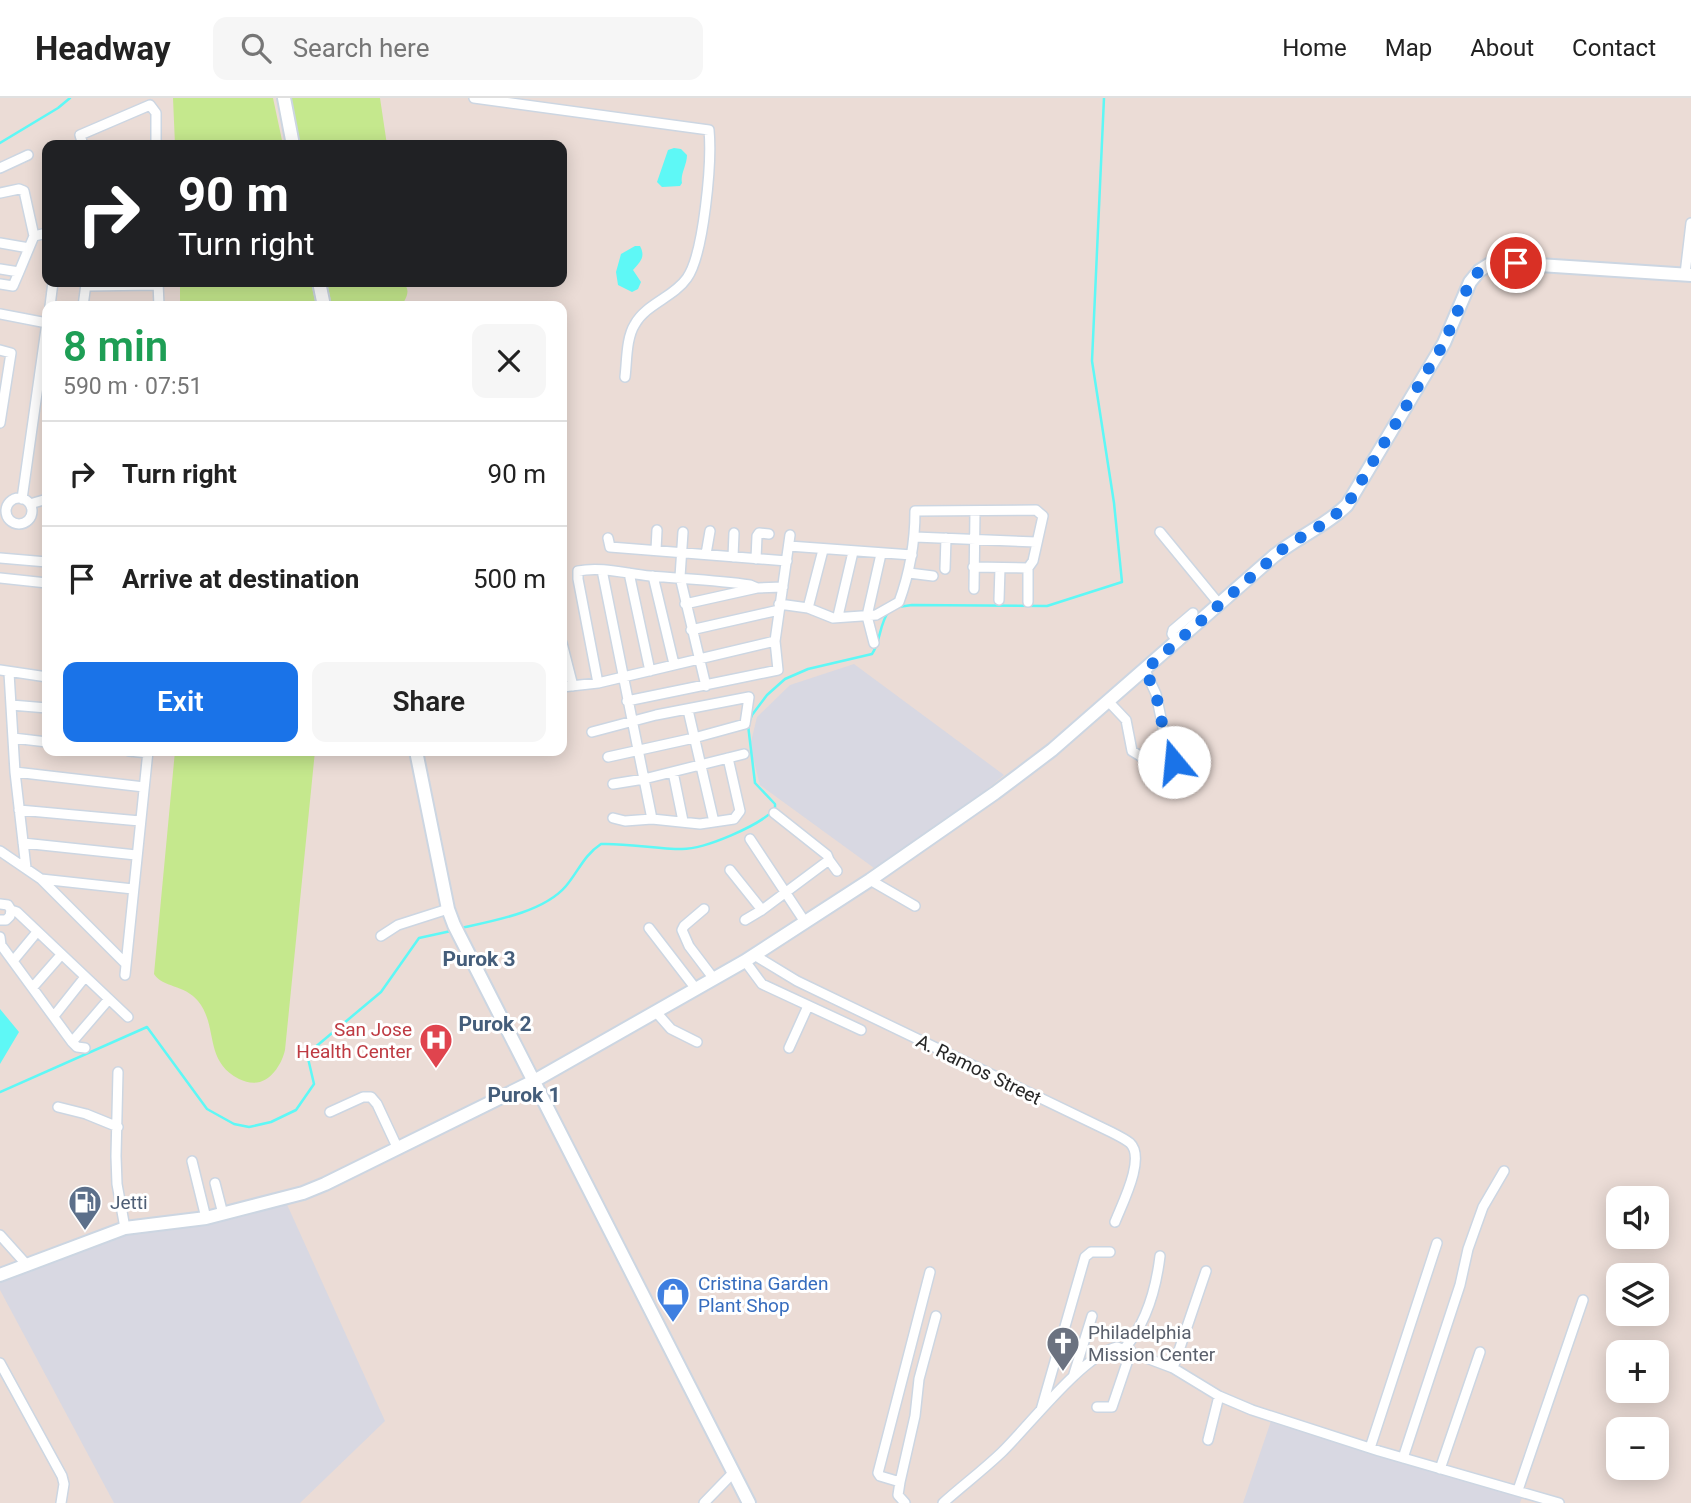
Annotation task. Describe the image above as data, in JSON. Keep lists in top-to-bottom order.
{
  "streets": {
    "street": ["A. Ramos Street"]
  },
  "districts": ["Purok 3", "Purok 2", "Purok 1"],
  "places": {
    "hospital": ["San Jose Health Center"],
    "fuel station": ["Jetti"],
    "shop": ["Cristina Garden Plant Shop"],
    "church": ["Philadelphia Mission Center"]
  },
  "page": {
    "header": "Headway",
    "search": "Search here",
    "nav": [
      "Home",
      "Map",
      "About",
      "Contact"
    ],
    "turn": ["90 m", "Turn right"],
    "heading": ["8 min", "590 m · 07:51"],
    "list": [
      {
        "name": "Turn right",
        "value": "90 m"
      },
      {
        "name": "Arrive at destination",
        "value": "500 m"
      }
    ],
    "buttons": ["Exit", "Share"],
    "map_buttons": ["+", "−"]
  }
}
